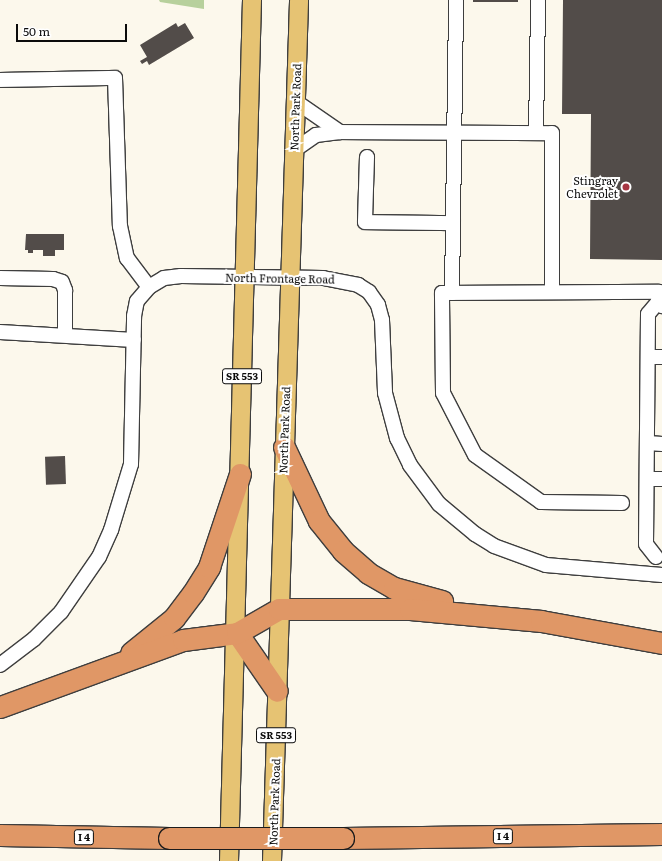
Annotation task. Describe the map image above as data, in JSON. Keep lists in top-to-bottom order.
{
  "streets": {
    "highway": ["I 4"],
    "main road": ["North Park Road", "SR 553"],
    "street": ["North Frontage Road"]
  },
  "crossings": [
    ["North Park Road", "North Frontage Road"],
    ["North Frontage Road", "SR 553"]
  ],
  "places": ["Stingray Chevrolet"],
  "scale_bar": "50 m"
}
